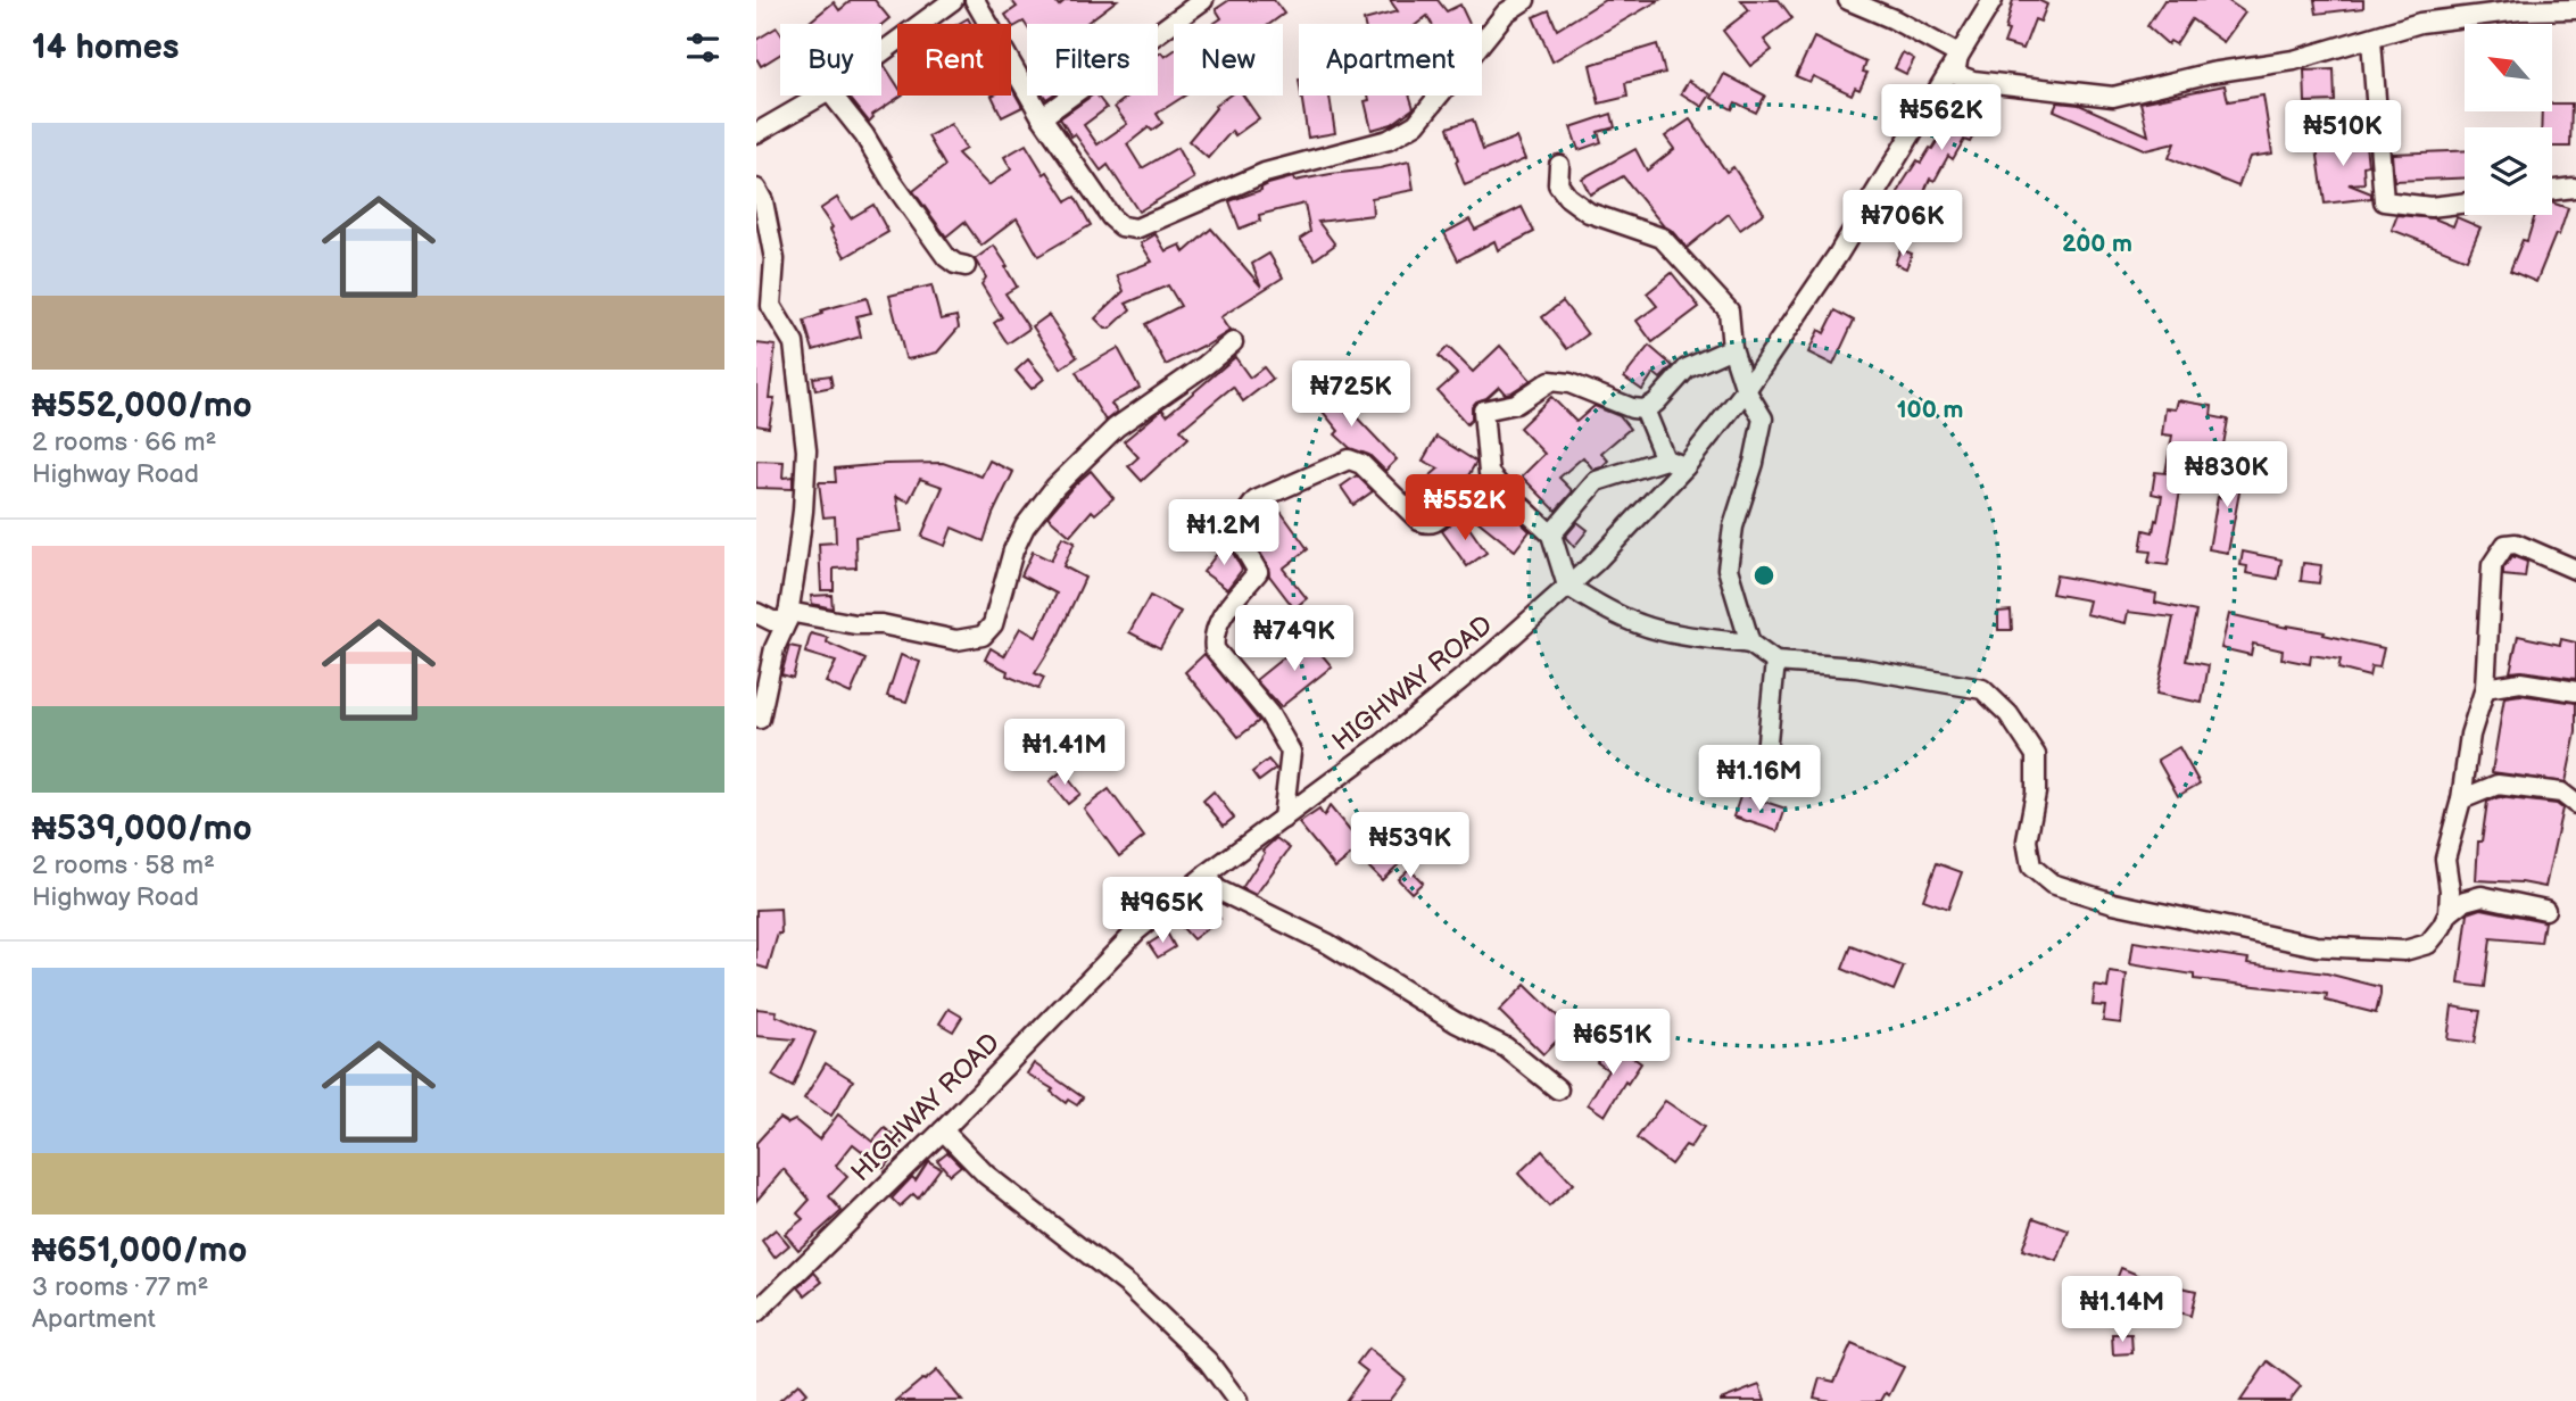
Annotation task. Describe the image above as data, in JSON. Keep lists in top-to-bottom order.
{
  "streets": {
    "street": ["HIGHWAY ROAD"]
  },
  "north": "top left",
  "page": {
    "heading": "14 homes",
    "chip": [
      "Buy",
      "Rent",
      "Filters",
      "New",
      "Apartment"
    ],
    "price": [
      "₦562K",
      "₦510K",
      "₦706K",
      "₦725K",
      "₦830K",
      "₦552K",
      "₦1.2M",
      "₦749K",
      "₦1.41M",
      "₦1.16M",
      "₦539K",
      "₦965K",
      "₦651K",
      "₦1.14M"
    ],
    "list": [
      {
        "name": "₦552,000/mo",
        "note": "2 rooms · 66 m² · Highway Road"
      },
      {
        "name": "₦539,000/mo",
        "note": "2 rooms · 58 m² · Highway Road"
      },
      {
        "name": "₦651,000/mo",
        "note": "3 rooms · 77 m² · Apartment"
      }
    ]
  },
  "rings": ["200 m", "100 m"]
}
